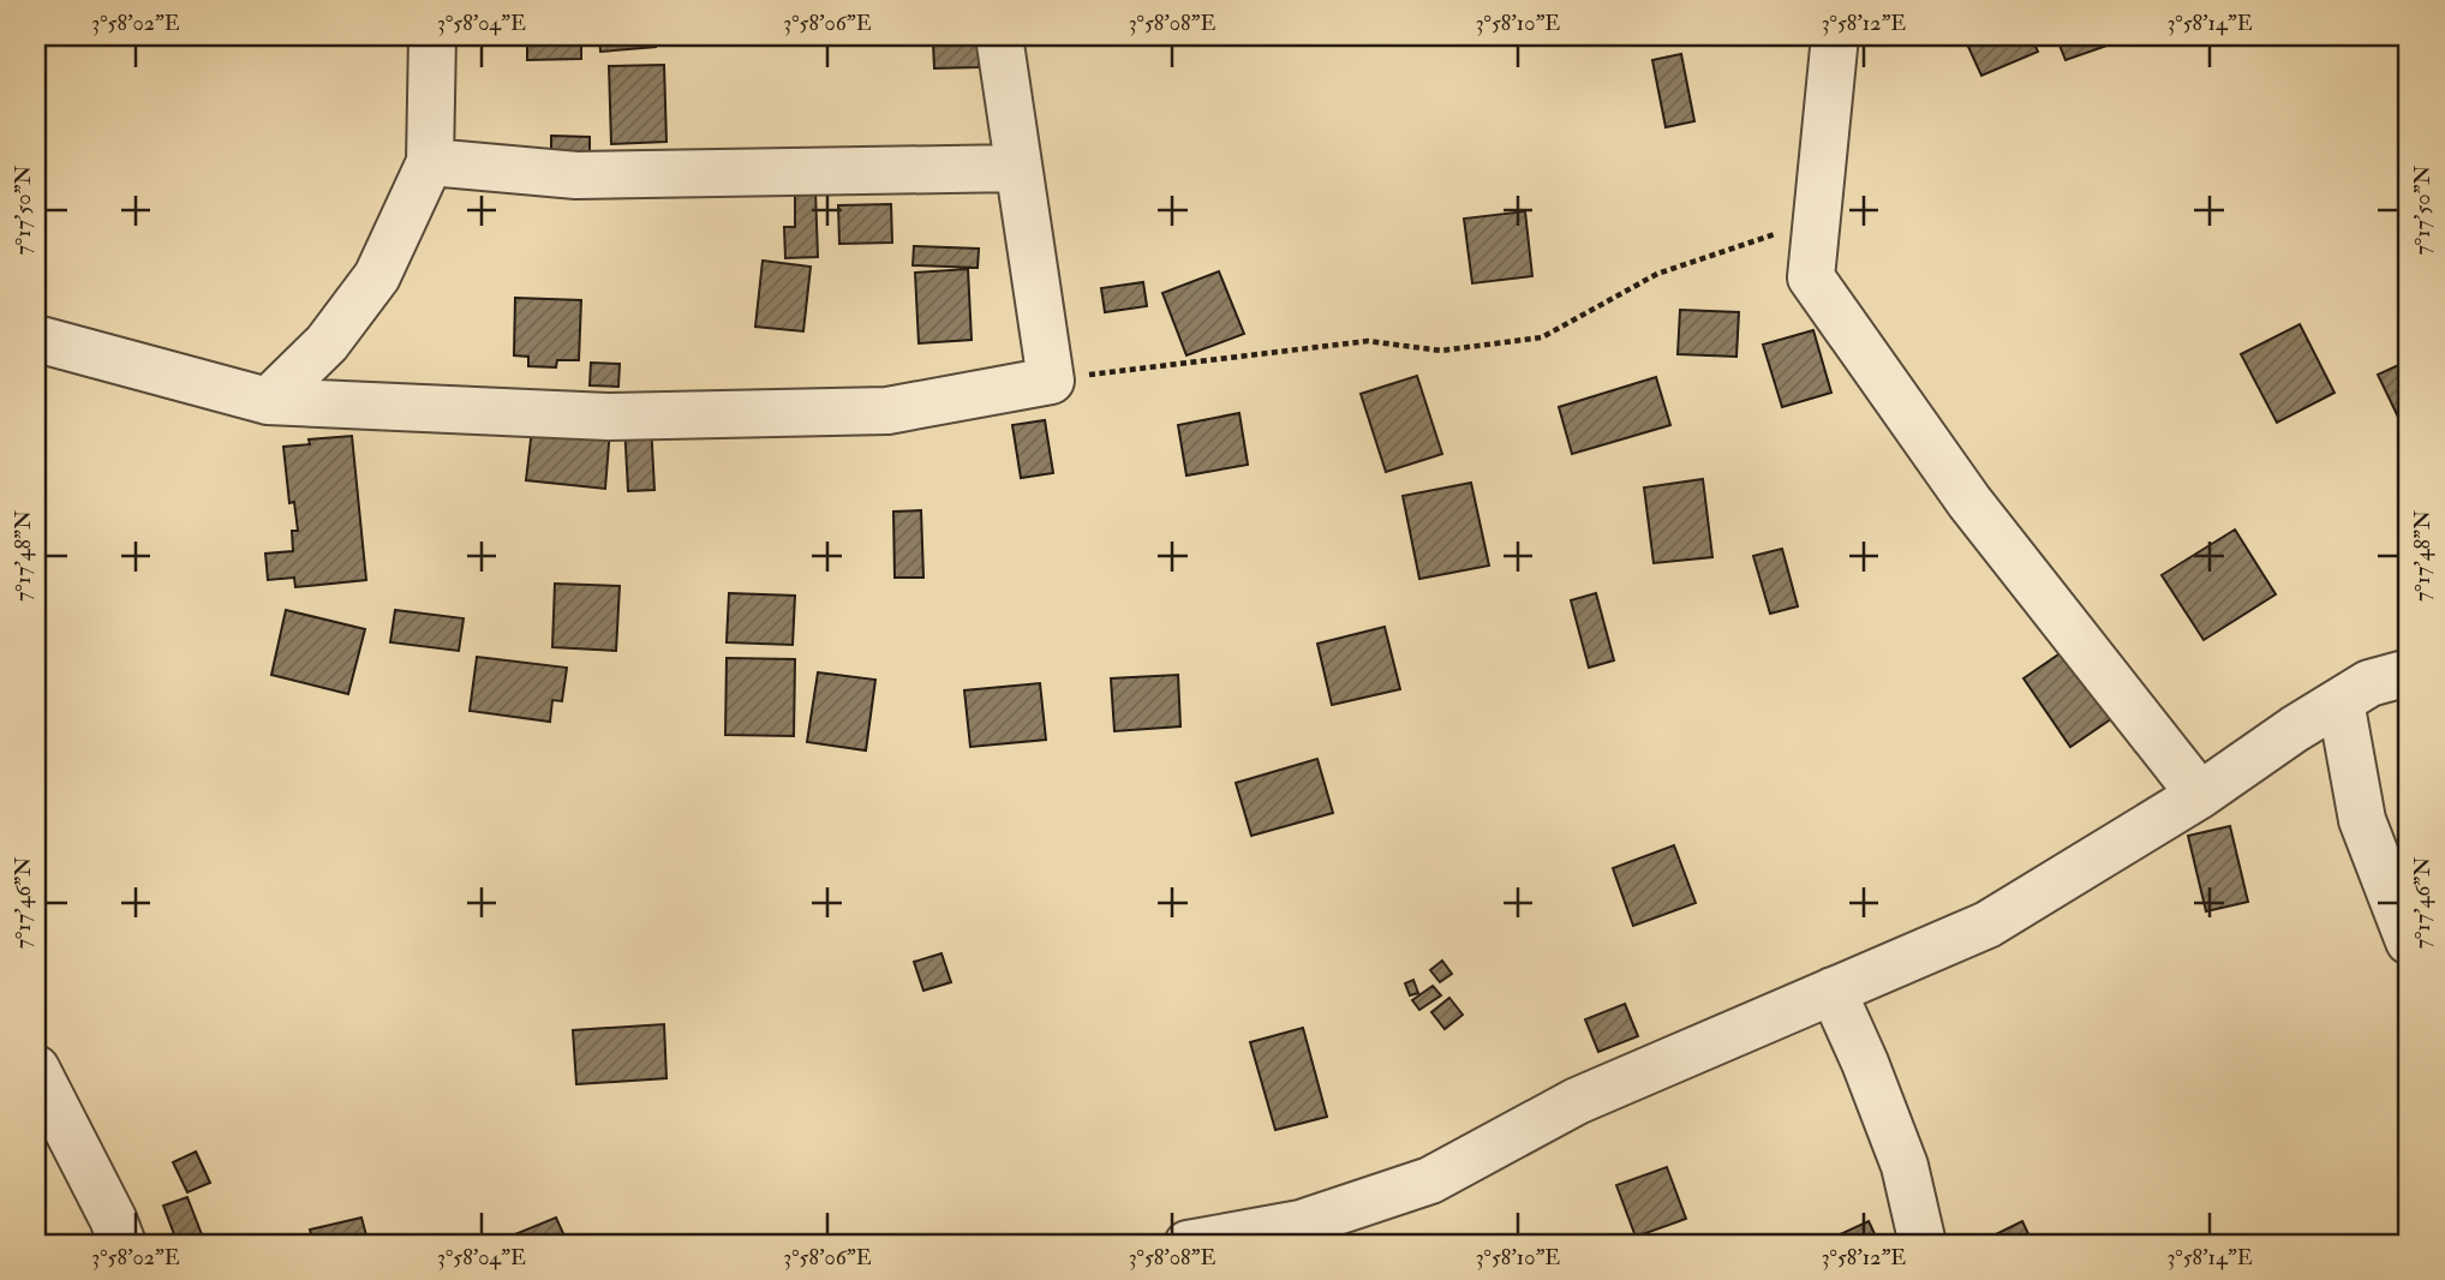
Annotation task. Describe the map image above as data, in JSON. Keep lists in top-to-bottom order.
{
  "coordinates": [
    "3°58'02\"E",
    "3°58'04\"E",
    "3°58'06\"E",
    "3°58'08\"E",
    "3°58'10\"E",
    "3°58'12\"E",
    "3°58'14\"E",
    "7°17'50\"N",
    "7°17'48\"N",
    "7°17'46\"N"
  ]
}
